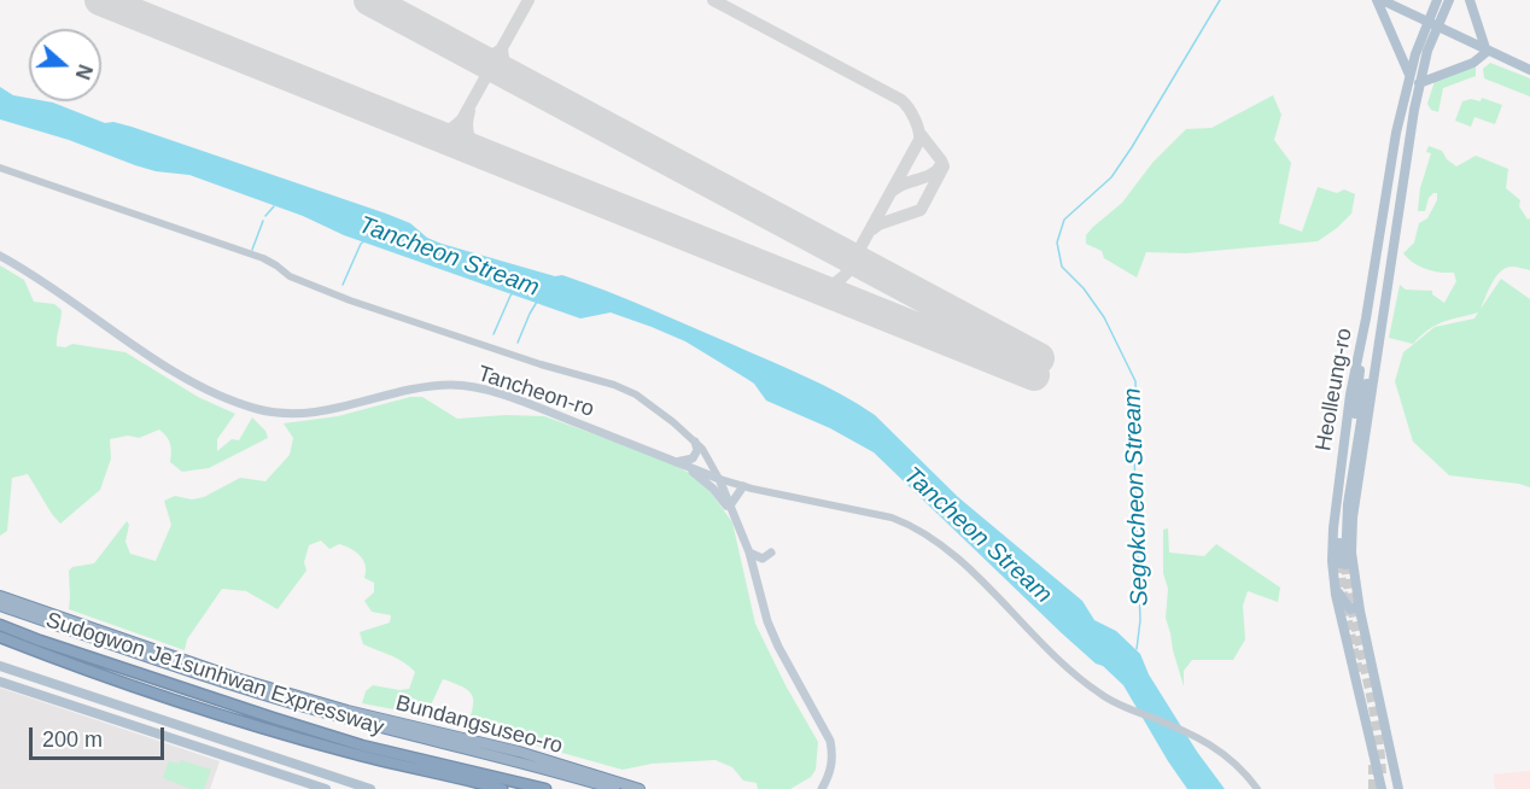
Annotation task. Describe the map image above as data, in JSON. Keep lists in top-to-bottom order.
{
  "streets": {
    "highway": ["Sudogwon Je1sunhwan Expressway", "Bundangsuseo-ro"],
    "main road": ["Heolleung-ro", "Tancheon-ro"]
  },
  "water": ["Tancheon Stream", "Segokcheon Stream"],
  "scale_bar": "200 m",
  "north": "right"
}
